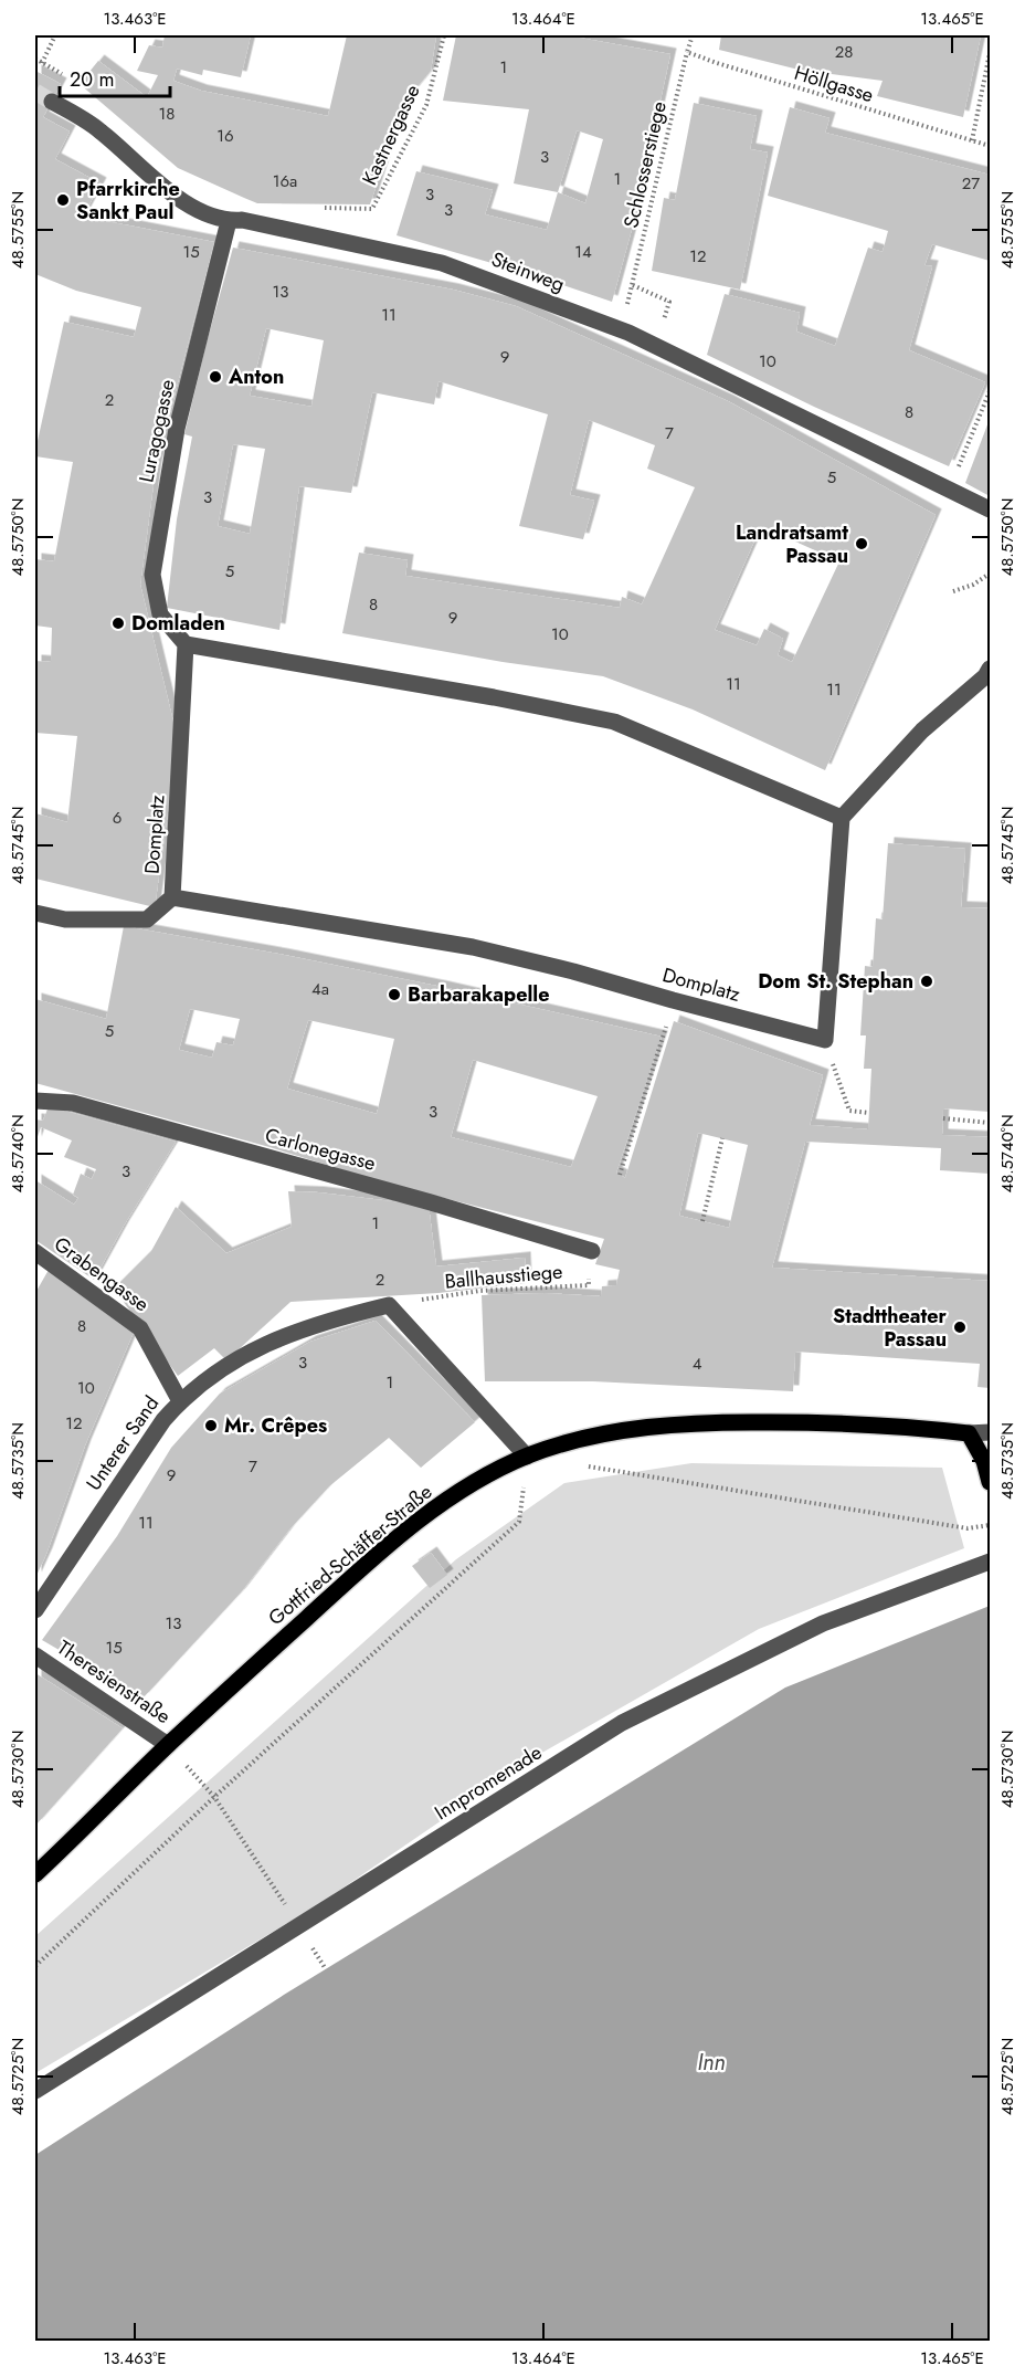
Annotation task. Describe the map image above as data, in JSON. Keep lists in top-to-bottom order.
{
  "streets": {
    "main road": ["Gottfried-Schäffer-Straße"],
    "street": [
      "Steinweg",
      "Luragogasse",
      "Domplatz",
      "Carlonegasse",
      "Grabengasse",
      "Unterer Sand",
      "Theresienstraße",
      "Innpromenade"
    ],
    "path": [
      "Höllgasse",
      "Kastnergasse",
      "Schlosserstiege",
      "Ballhausstiege"
    ]
  },
  "crossings": [
    ["Höllgasse", "Schlosserstiege"],
    ["Steinweg", "Luragogasse"],
    ["Luragogasse", "Domplatz"],
    ["Carlonegasse", "Ballhausstiege"],
    ["Grabengasse", "Unterer Sand"],
    ["Ballhausstiege", "Unterer Sand"],
    ["Gottfried-Schäffer-Straße", "Theresienstraße"]
  ],
  "water": ["Inn"],
  "places": [
    "Pfarrkirche Sankt Paul",
    "Anton",
    "Landratsamt Passau",
    "Domladen",
    "Dom St. Stephan",
    "Barbarakapelle",
    "Stadttheater Passau",
    "Mr. Crêpes"
  ],
  "house_numbers": [
    "28",
    "1",
    "18",
    "16",
    "3",
    "1",
    "16a",
    "27",
    "3",
    "3",
    "15",
    "14",
    "12",
    "13",
    "11",
    "9",
    "10",
    "2",
    "8",
    "7",
    "5",
    "3",
    "5",
    "8",
    "9",
    "10",
    "11",
    "11",
    "6",
    "4a",
    "5",
    "3",
    "3",
    "1",
    "2",
    "8",
    "3",
    "4",
    "1",
    "10",
    "12",
    "7",
    "9",
    "11",
    "13",
    "15"
  ],
  "scale_bar": "20 m",
  "coordinates": [
    "13.463°E",
    "13.464°E",
    "13.465°E",
    "48.5755°N",
    "48.5750°N",
    "48.5745°N",
    "48.5740°N",
    "48.5735°N",
    "48.5730°N",
    "48.5725°N"
  ]
}
